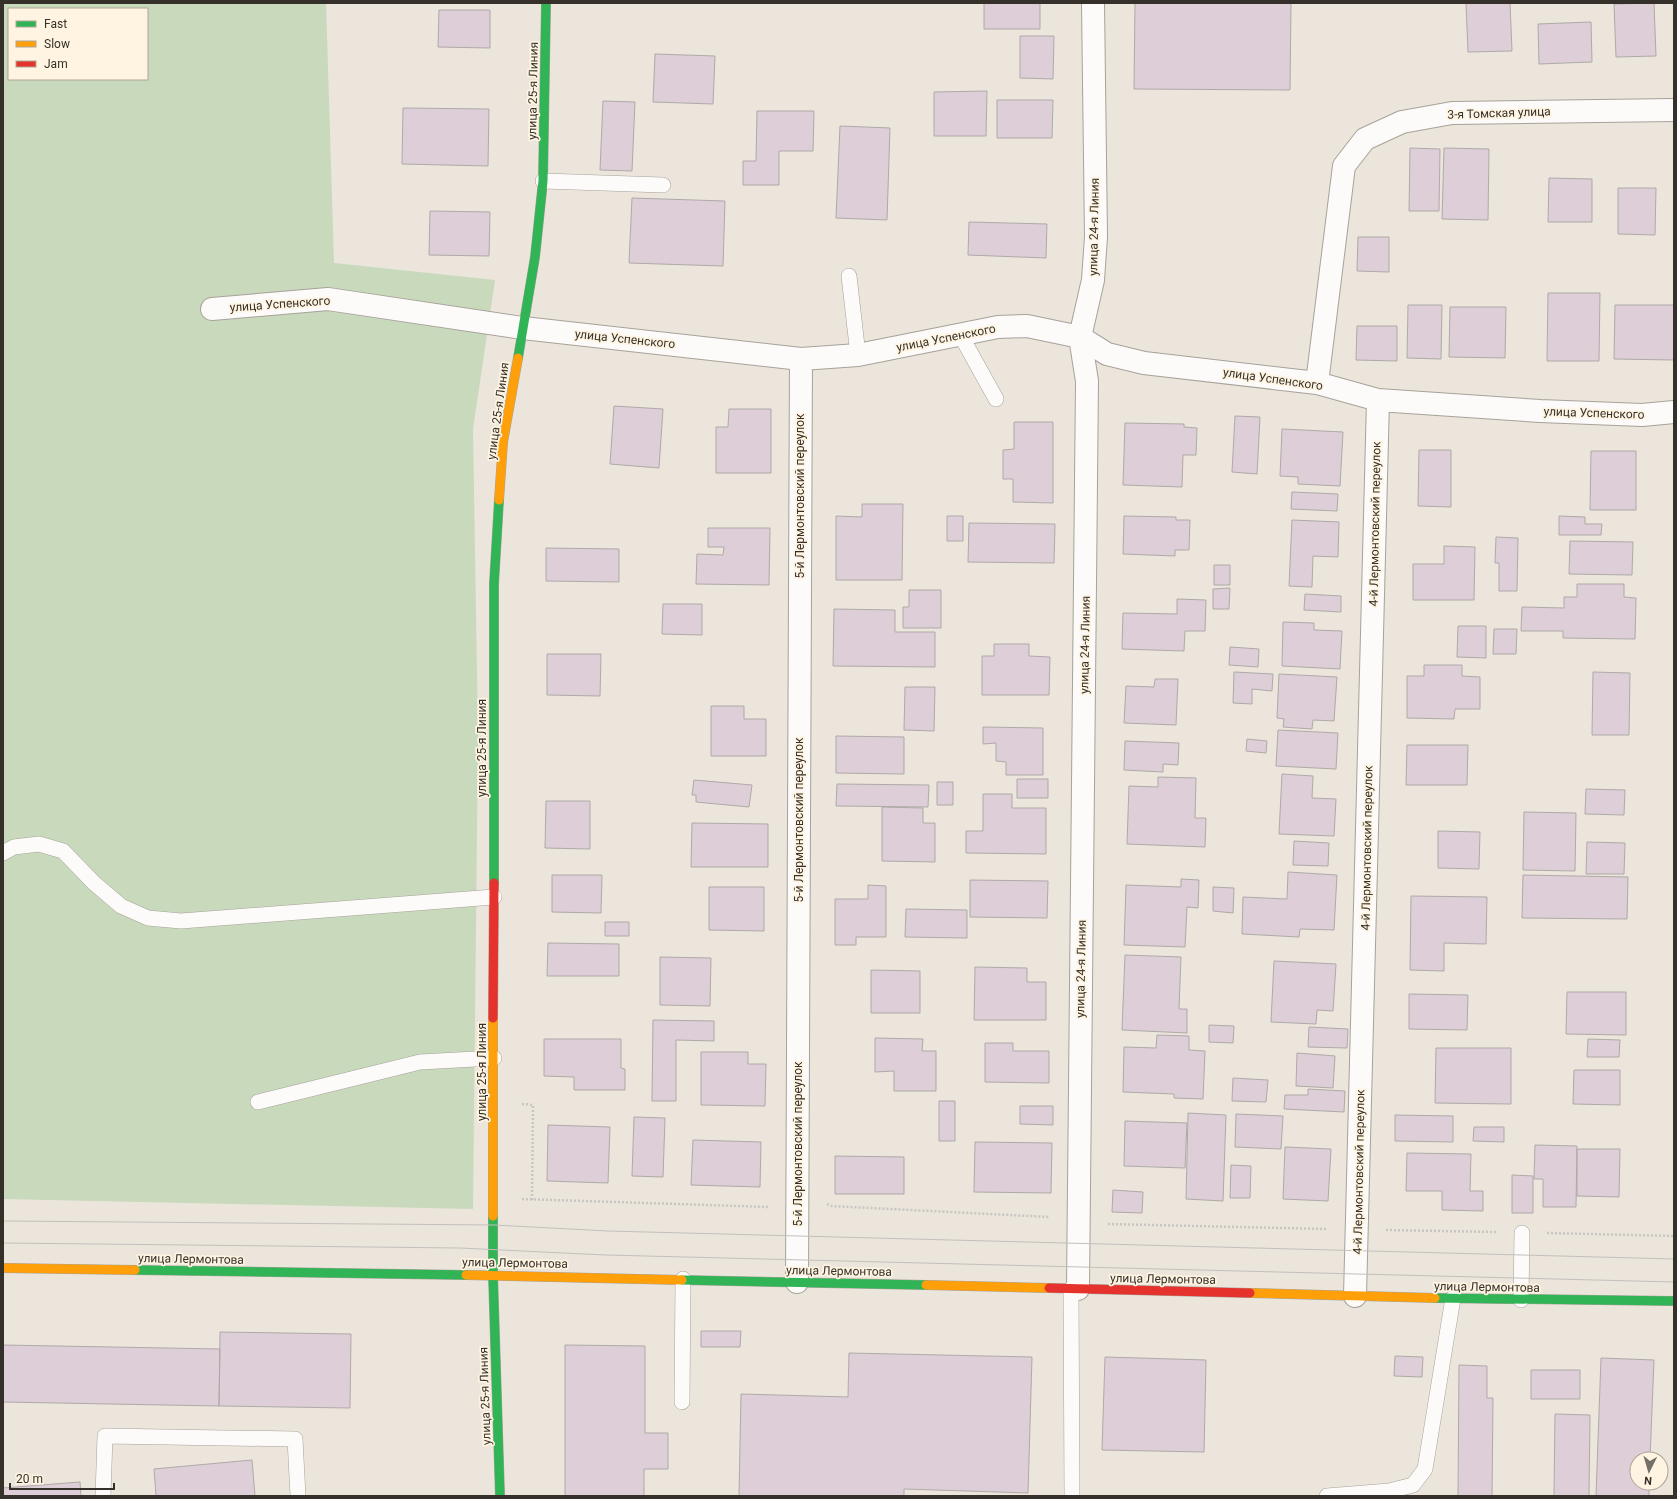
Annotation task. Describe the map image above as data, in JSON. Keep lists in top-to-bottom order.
{
  "streets": {
    "street": [
      "улица 25-я Линия",
      "3-я Томская улица",
      "улица 24-я Линия",
      "улица Успенского",
      "5-й Лермонтовский переулок",
      "4-й Лермонтовский переулок",
      "улица Лермонтова"
    ]
  },
  "crossings": [
    ["улица 25-я Линия", "улица Успенского"],
    ["улица 25-я Линия", "улица Лермонтова"],
    ["3-я Томская улица", "улица Успенского"],
    ["улица 24-я Линия", "улица Успенского"],
    ["улица 24-я Линия", "улица Лермонтова"],
    ["улица Успенского", "5-й Лермонтовский переулок"],
    ["улица Успенского", "4-й Лермонтовский переулок"],
    ["5-й Лермонтовский переулок", "улица Лермонтова"],
    ["4-й Лермонтовский переулок", "улица Лермонтова"]
  ],
  "legend": ["Fast", "Slow", "Jam"],
  "scale_bar": "20 m",
  "north": "bottom"
}
